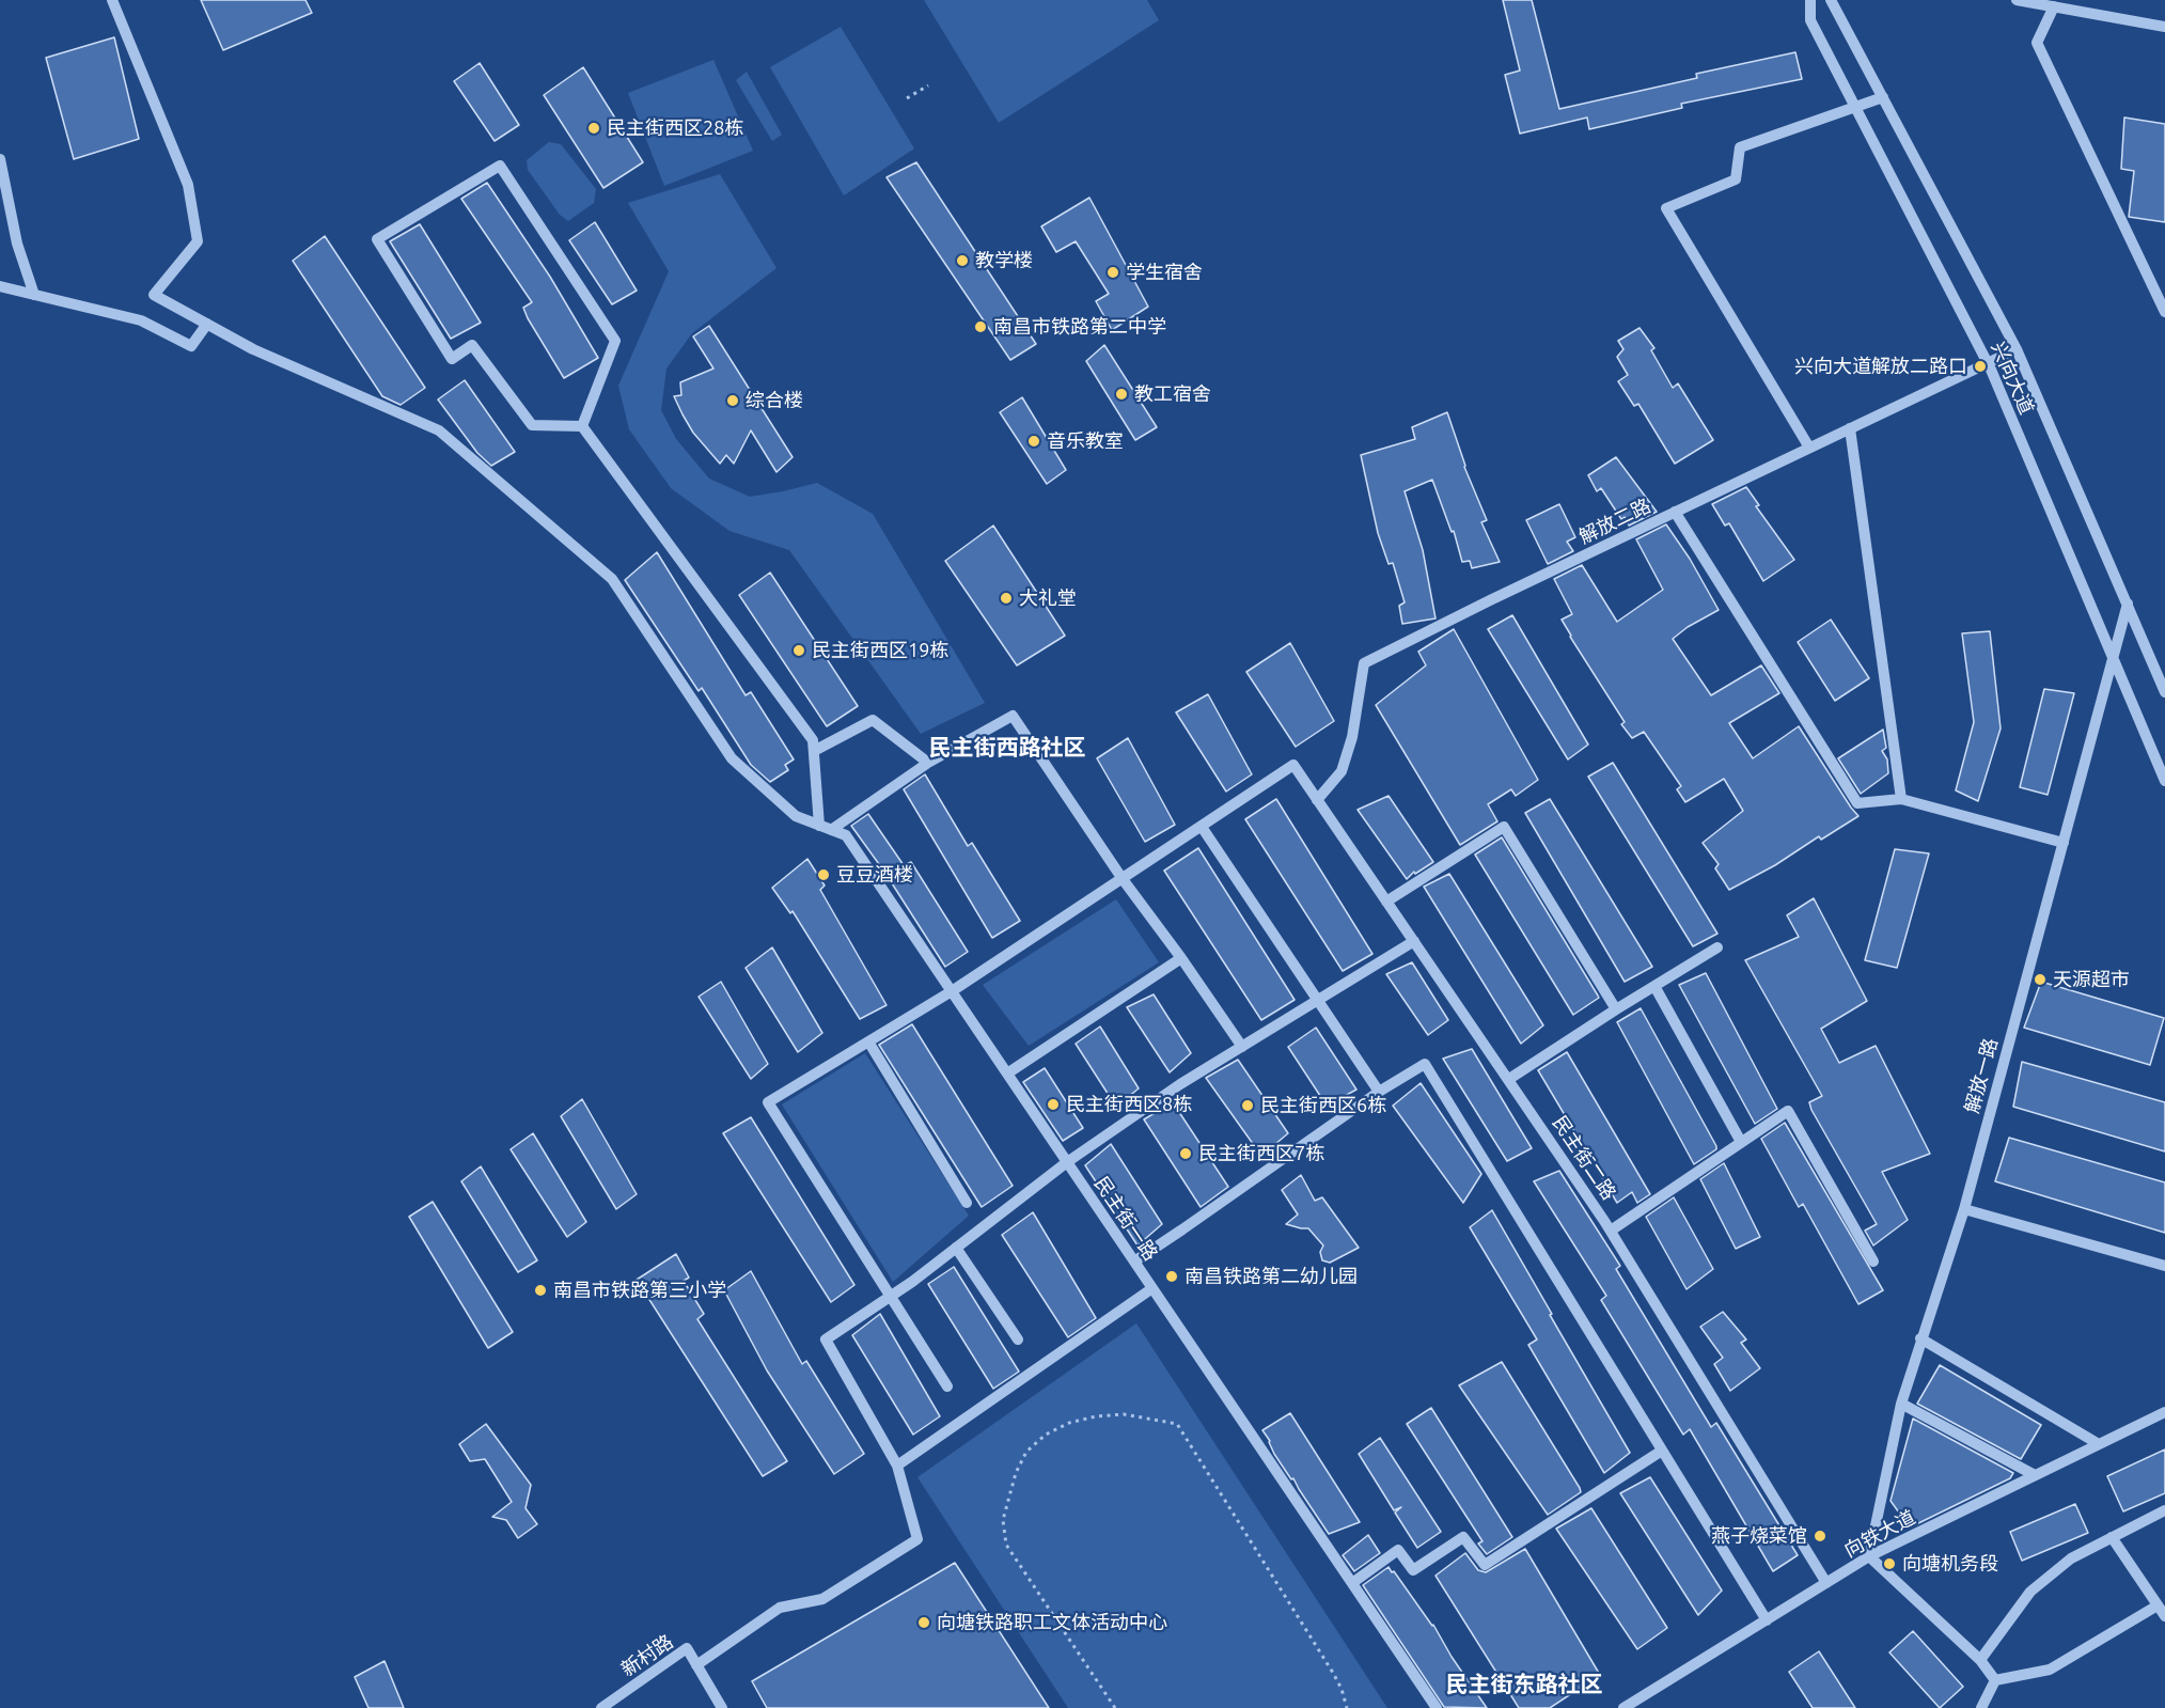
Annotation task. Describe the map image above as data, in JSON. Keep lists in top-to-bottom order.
{
  "streets": {
    "street": [
      "兴向大道",
      "解放二路",
      "解放一路",
      "民主街二路",
      "民主街一路",
      "向铁大道",
      "新村路"
    ]
  },
  "crossings": [
    ["兴向大道", "解放二路"],
    ["兴向大道", "解放一路"],
    ["解放二路", "民主街二路"],
    ["解放一路", "向铁大道"],
    ["民主街二路", "向铁大道"]
  ],
  "districts": ["民主街西路社区", "民主街东路社区"],
  "places": [
    "民主街西区28栋",
    "教学楼",
    "学生宿舍",
    "南昌市铁路第二中学",
    "兴向大道解放二路口",
    "教工宿舍",
    "综合楼",
    "音乐教室",
    "大礼堂",
    "民主街西区19栋",
    "豆豆酒楼",
    "天源超市",
    "民主街西区8栋",
    "民主街西区6栋",
    "民主街西区7栋",
    "南昌铁路第二幼儿园",
    "南昌市铁路第三小学",
    "燕子烧菜馆",
    "向塘机务段",
    "向塘铁路职工文体活动中心"
  ]
}
